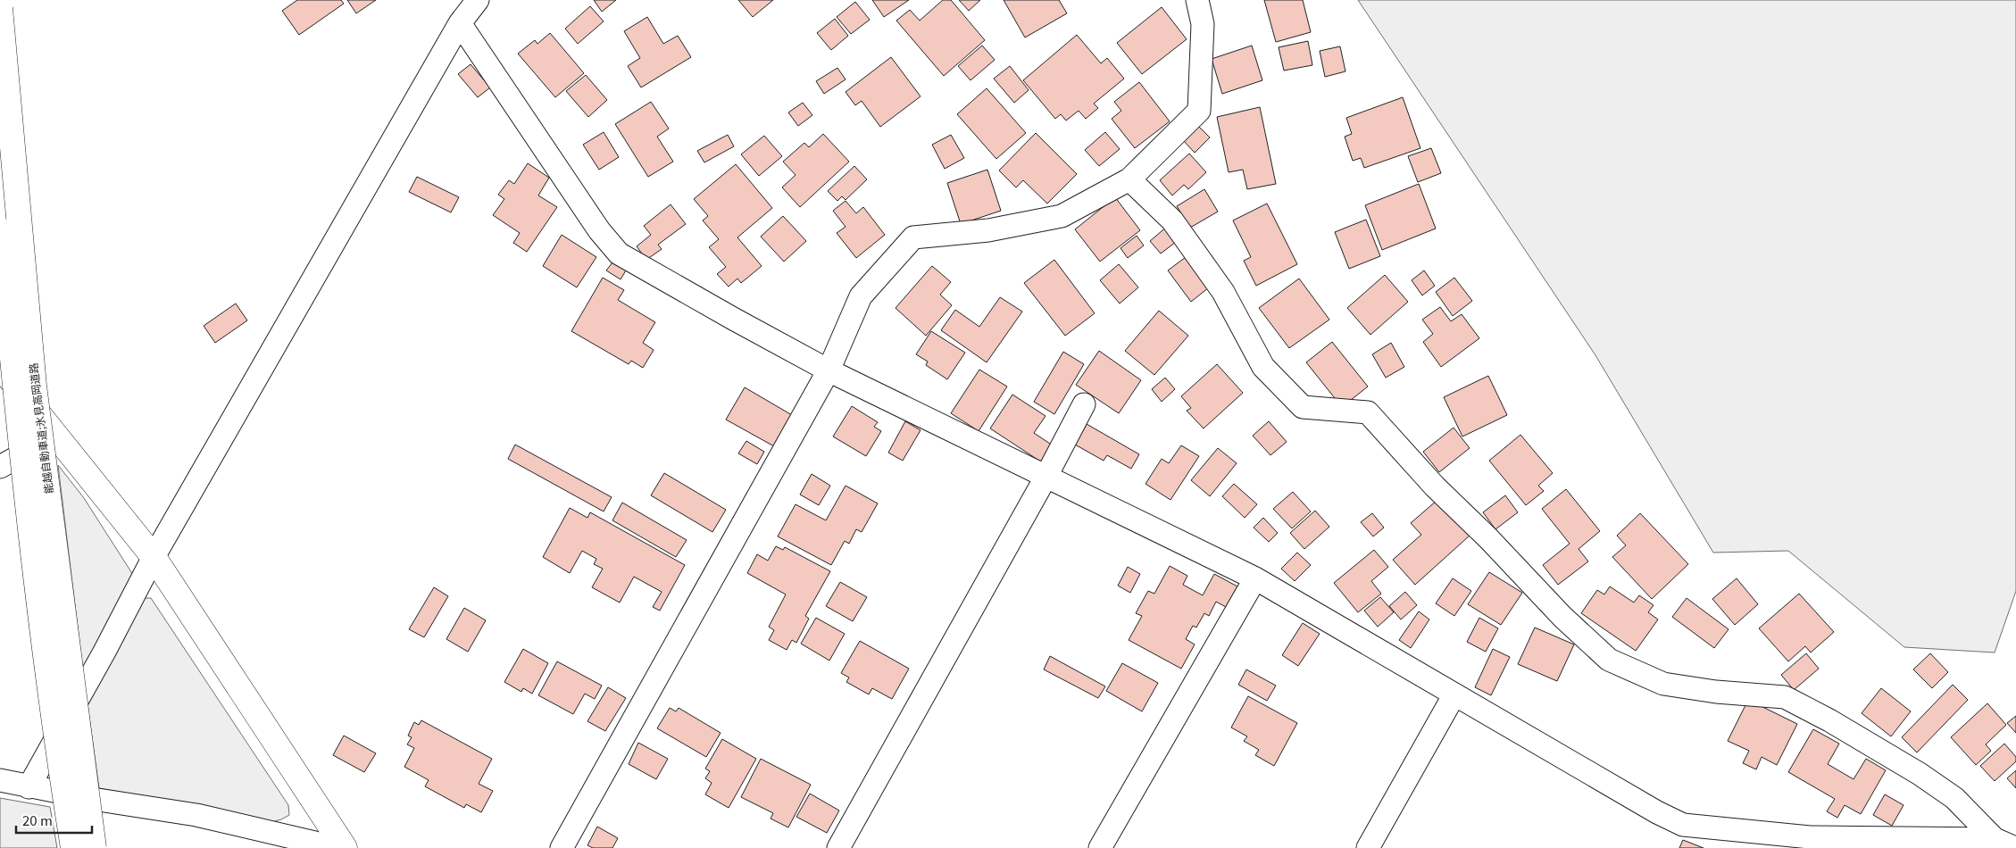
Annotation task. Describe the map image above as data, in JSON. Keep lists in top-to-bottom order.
{
  "streets": {
    "main road": ["能越自動車道;氷見高岡道路"]
  },
  "scale_bar": "20 m"
}
